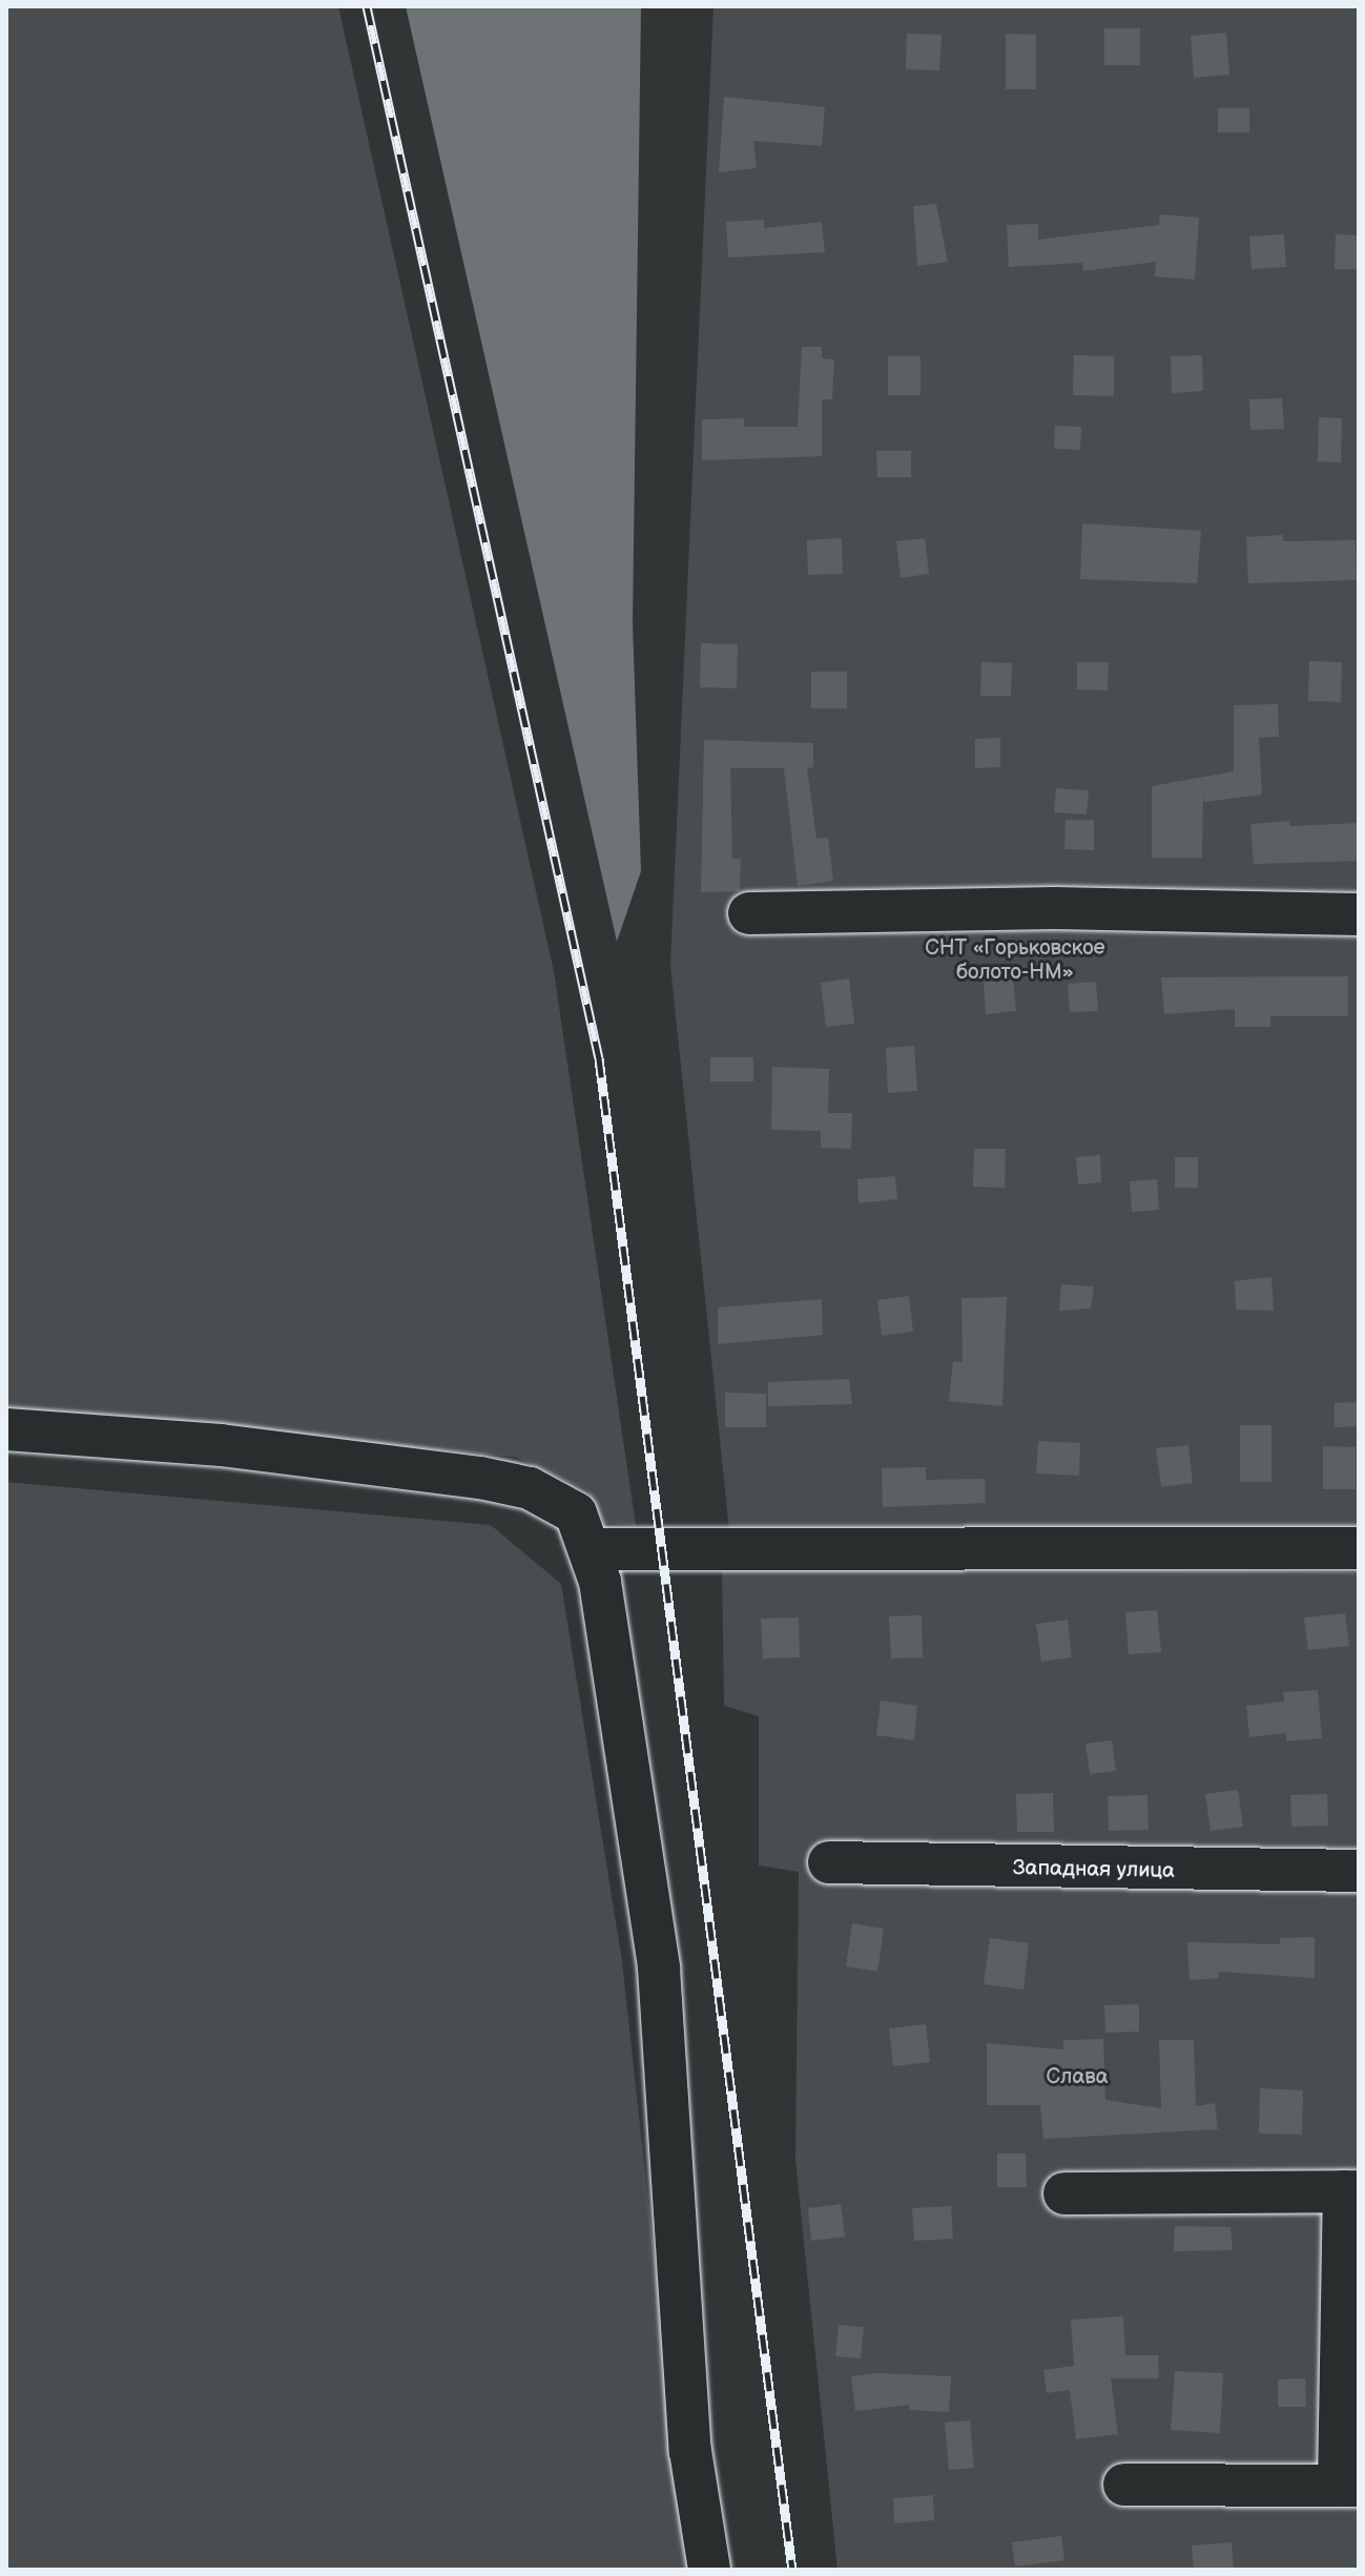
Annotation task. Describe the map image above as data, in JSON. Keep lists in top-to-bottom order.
{
  "streets": {
    "street": ["Западная улица"]
  },
  "parks": ["СНТ «Горьковское болото-НМ»", "Слава"]
}
